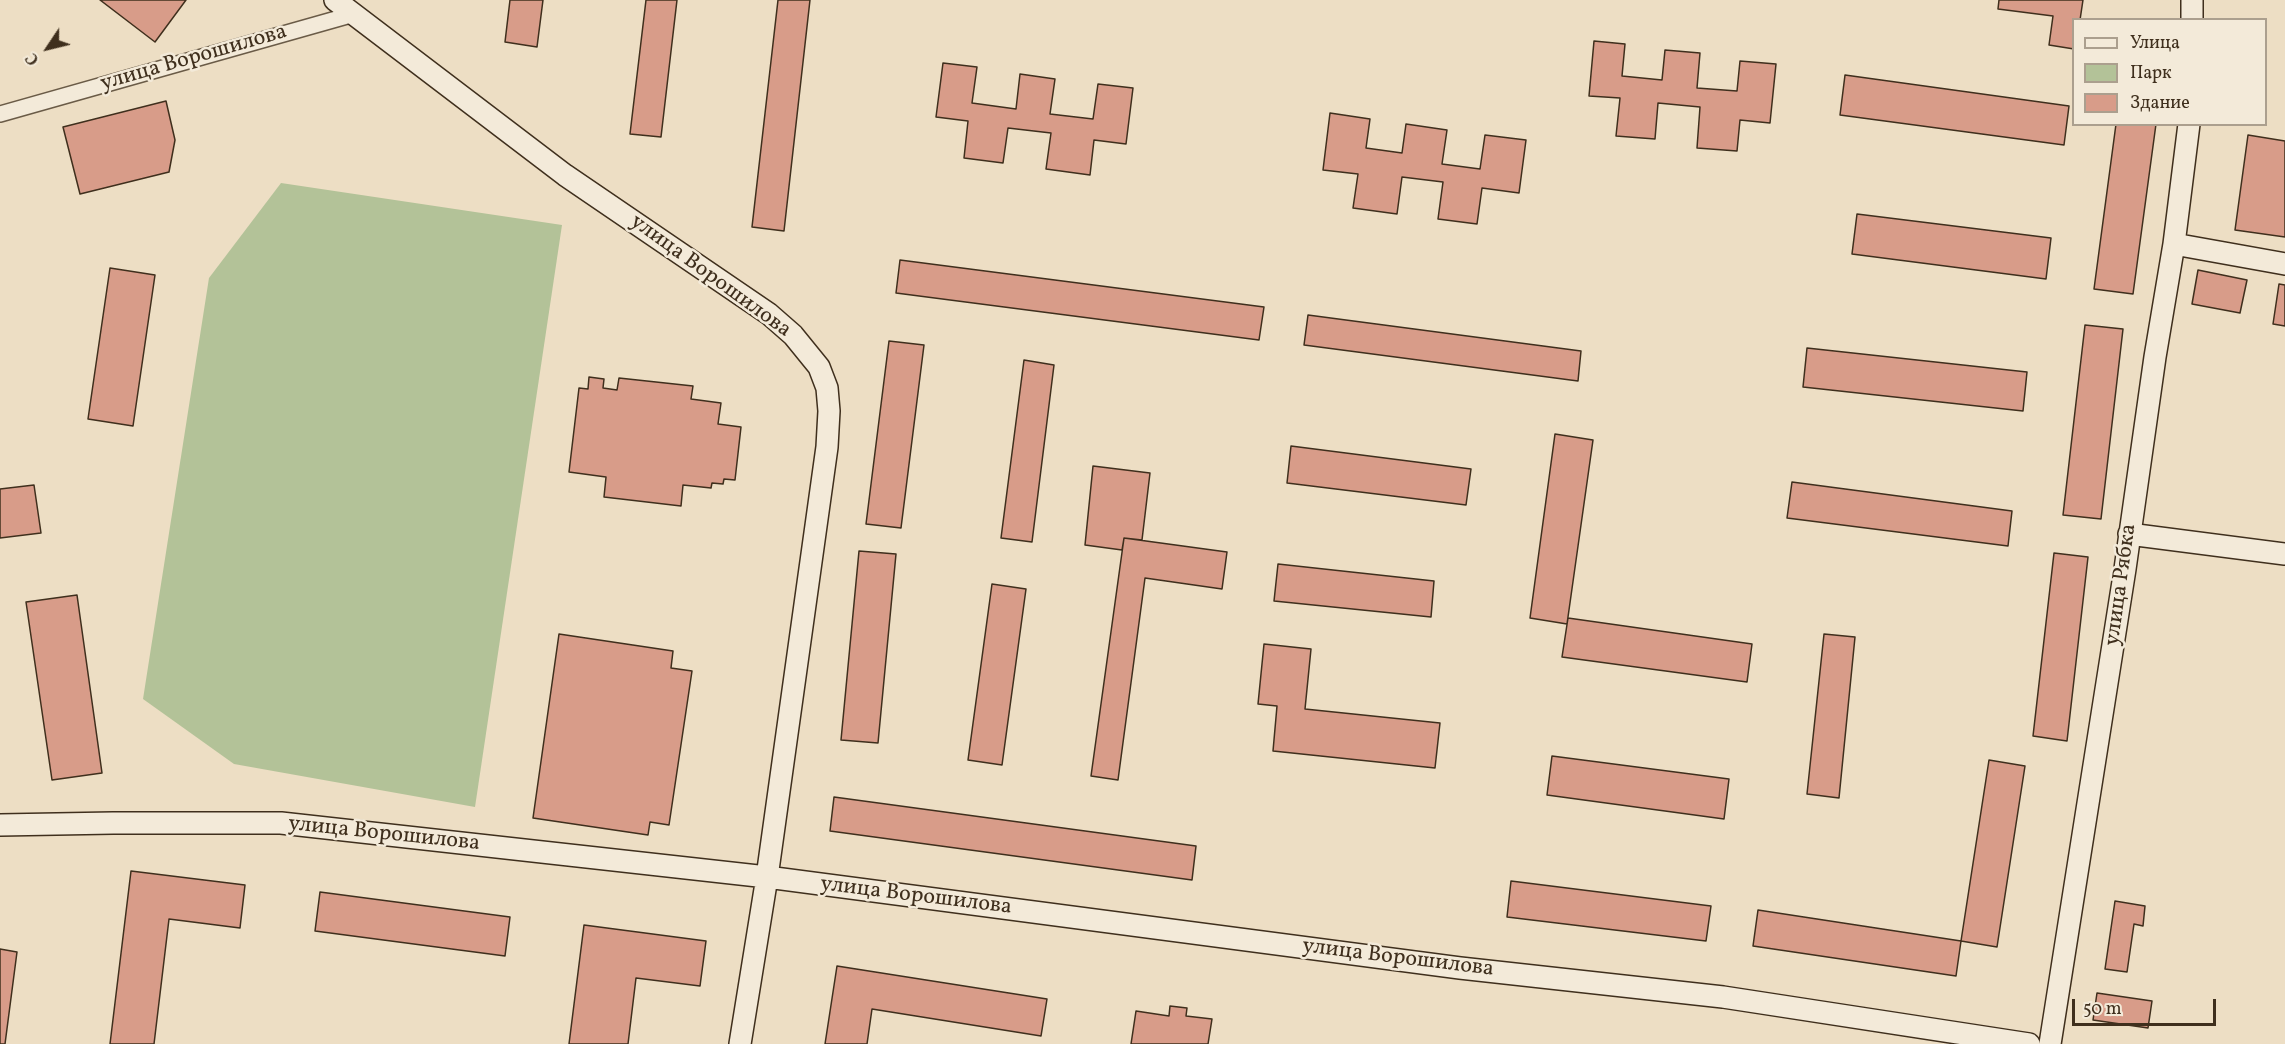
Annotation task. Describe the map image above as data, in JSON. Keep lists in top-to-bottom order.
{
  "streets": {
    "main road": ["улица Ворошилова", "улица Рябка"]
  },
  "legend": ["Улица", "Парк", "Здание"],
  "scale_bar": "50 m",
  "north": "bottom left"
}
